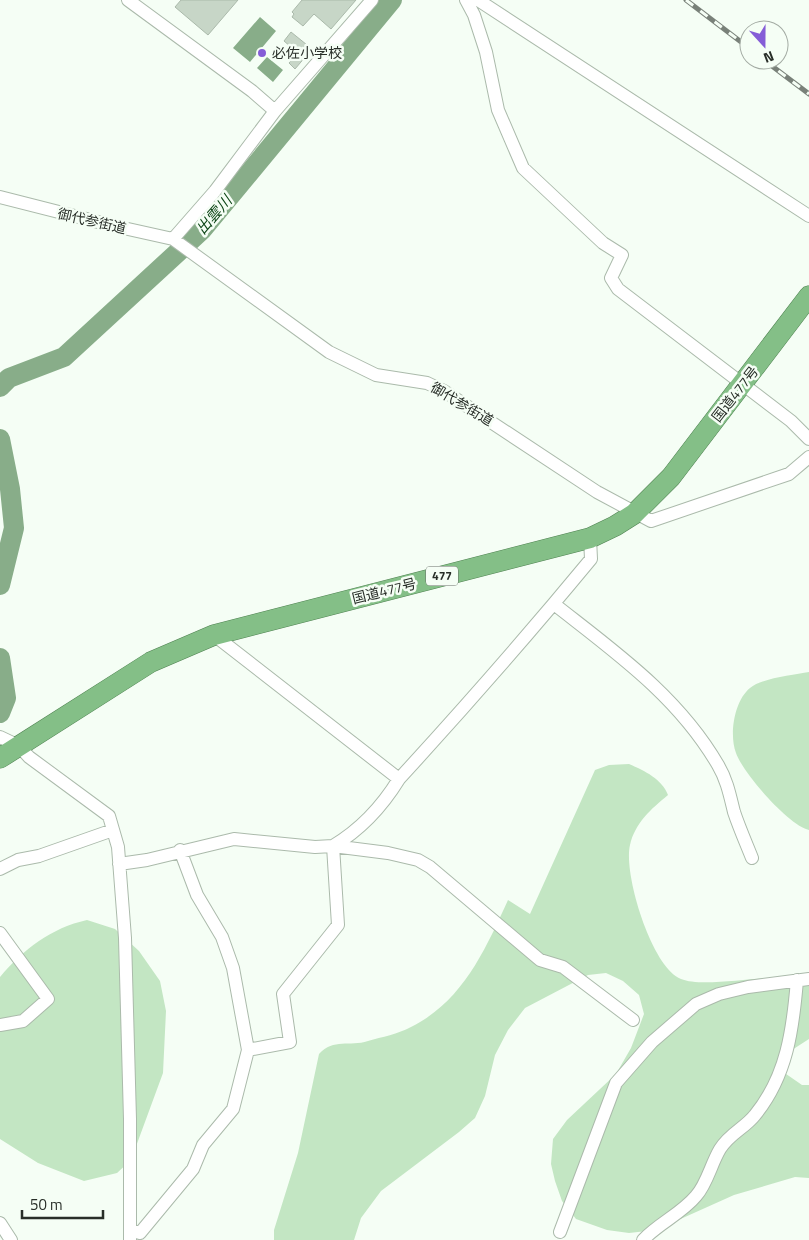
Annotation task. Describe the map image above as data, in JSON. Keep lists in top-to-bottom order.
{
  "streets": {
    "highway": ["国道477号", "477"],
    "street": ["御代参街道"]
  },
  "crossings": [
    ["御代参街道", "国道477号"]
  ],
  "water": ["出雲川"],
  "places": ["必佐小学校"],
  "scale_bar": "50 m",
  "north": "bottom"
}
